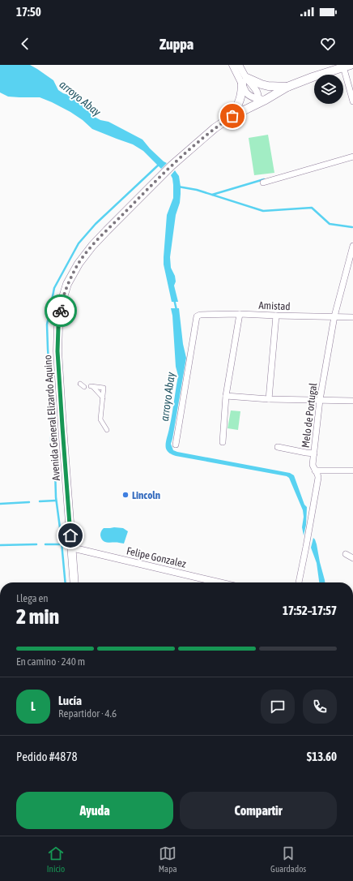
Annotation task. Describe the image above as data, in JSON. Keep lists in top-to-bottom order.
{
  "streets": {
    "main road": ["Avenida General Elizardo Aquino"],
    "street": ["Amistad", "Melo de Portugal", "Felipe Gonzalez"]
  },
  "crossings": [
    ["Amistad", "Melo de Portugal"],
    ["Avenida General Elizardo Aquino", "Felipe Gonzalez"]
  ],
  "water": ["arroyo Abay"],
  "places": ["Lincoln"],
  "page": {
    "status": "17:50",
    "header": "Zuppa",
    "heading": ["2 min", "Llega en", "17:52–17:57"],
    "panel": [
      "Lucía",
      "Repartidor · 4.6",
      "Pedido #4878",
      "$13.60"
    ],
    "bar": "En camino · 240 m",
    "round": "L",
    "buttons": ["Ayuda", "Compartir"],
    "tabs": ["Inicio", "Mapa", "Guardados"]
  }
}
